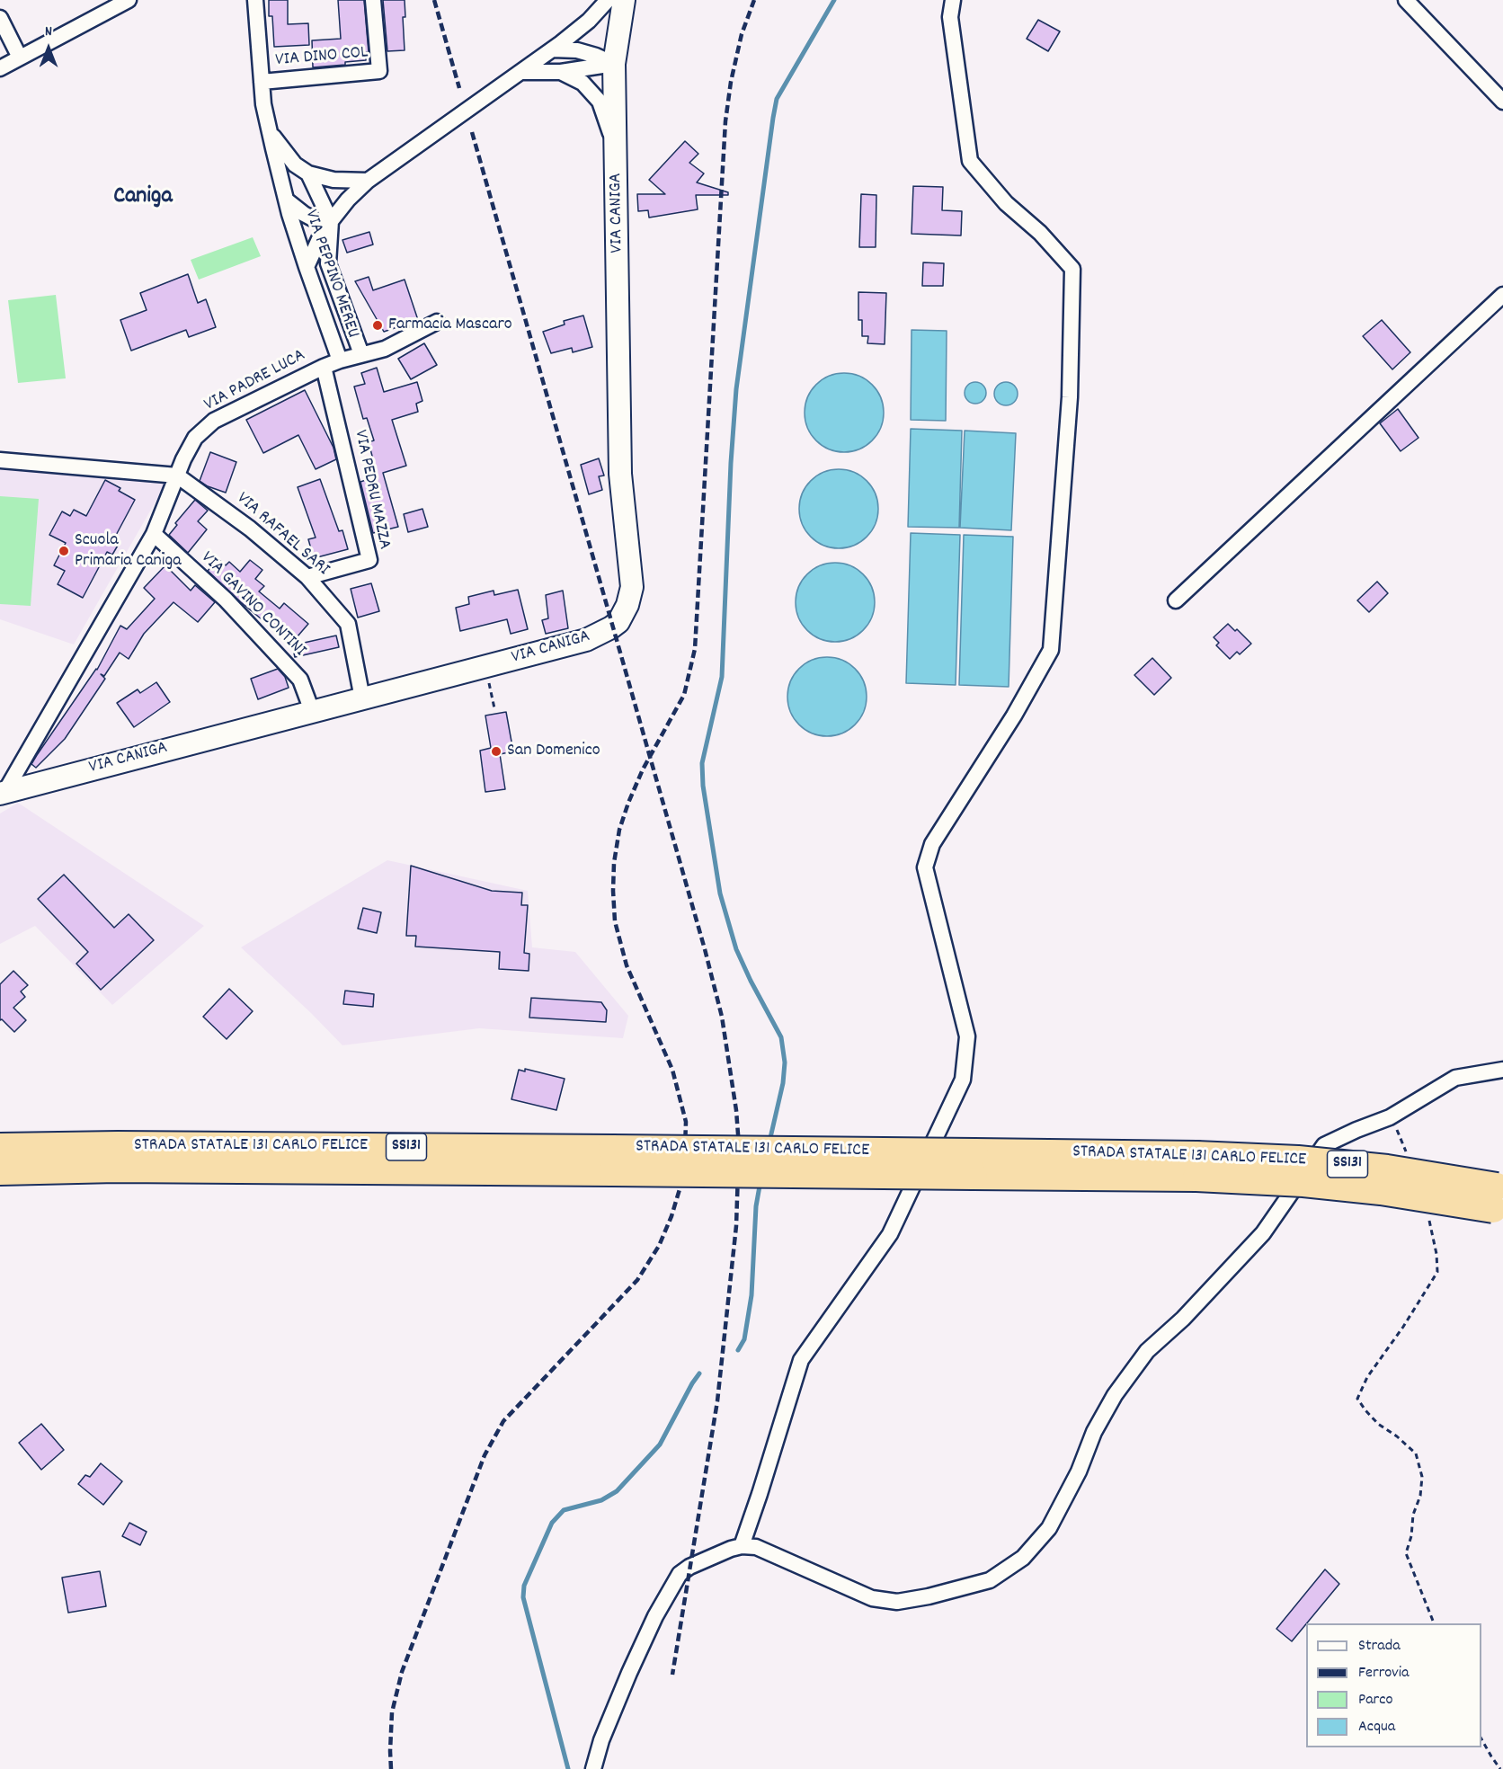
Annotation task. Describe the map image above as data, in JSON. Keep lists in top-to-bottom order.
{
  "streets": {
    "highway": ["STRADA STATALE 131 CARLO FELICE", "SS131"],
    "street": [
      "VIA DINO COL",
      "VIA CANIGA",
      "VIA PEPPINO MEREU",
      "VIA PADRE LUCA",
      "VIA PEDRU MAZZA",
      "VIA RAFAEL SARI",
      "VIA GAVINO CONTINI"
    ]
  },
  "crossings": [
    ["VIA DINO COL", "VIA PEPPINO MEREU"],
    ["VIA CANIGA", "VIA PADRE LUCA"],
    ["VIA CANIGA", "VIA RAFAEL SARI"],
    ["VIA CANIGA", "VIA GAVINO CONTINI"],
    ["VIA PEPPINO MEREU", "VIA PADRE LUCA"],
    ["VIA PADRE LUCA", "VIA PEDRU MAZZA"],
    ["VIA PADRE LUCA", "VIA RAFAEL SARI"],
    ["VIA PADRE LUCA", "VIA GAVINO CONTINI"],
    ["VIA PEDRU MAZZA", "VIA RAFAEL SARI"]
  ],
  "districts": ["Caniga"],
  "places": ["Farmacia Mascaro", "Scuola Primaria Caniga", "San Domenico"],
  "legend": [
    "Strada",
    "Ferrovia",
    "Parco",
    "Acqua"
  ],
  "north": "top"
}
